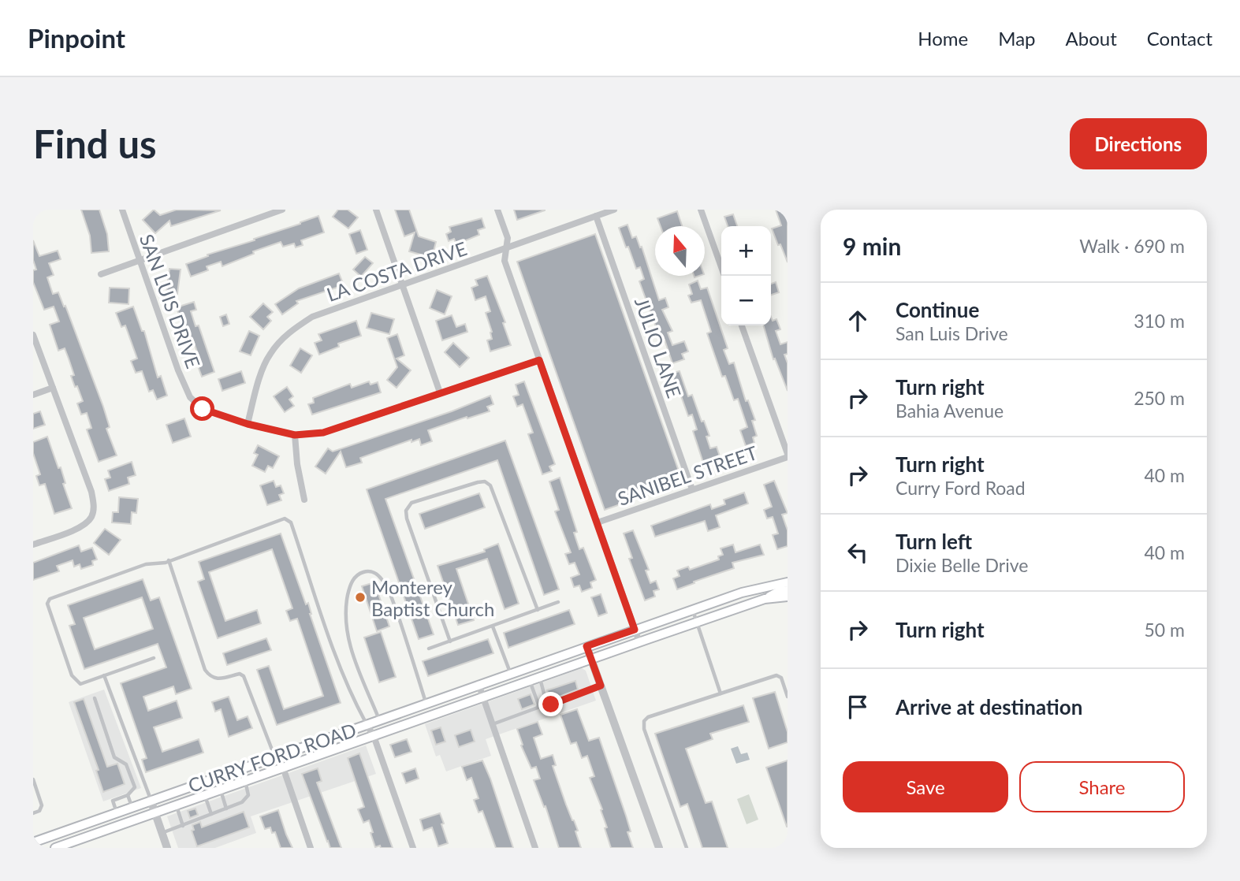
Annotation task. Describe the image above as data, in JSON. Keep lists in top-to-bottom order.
{
  "streets": {
    "main road": ["CURRY FORD ROAD"],
    "street": [
      "LA COSTA DRIVE",
      "SAN LUIS DRIVE",
      "JULIO LANE",
      "SANIBEL STREET"
    ]
  },
  "crossings": [
    ["LA COSTA DRIVE", "SAN LUIS DRIVE"],
    ["LA COSTA DRIVE", "JULIO LANE"],
    ["JULIO LANE", "SANIBEL STREET"]
  ],
  "places": ["Monterey Baptist Church"],
  "north": "top",
  "page": {
    "header": "Pinpoint",
    "nav": [
      "Home",
      "Map",
      "About",
      "Contact"
    ],
    "buttons": [
      "Directions",
      ["Save", "Share"]
    ],
    "title": "Find us",
    "heading": ["9 min", "Walk · 690 m"],
    "map_buttons": ["+", "−"],
    "list": [
      ["Continue", "San Luis Drive", "310 m"],
      ["Turn right", "Bahia Avenue", "250 m"],
      ["Turn right", "Curry Ford Road", "40 m"],
      ["Turn left", "Dixie Belle Drive", "40 m"],
      ["Turn right", "50 m"],
      "Arrive at destination"
    ]
  }
}
